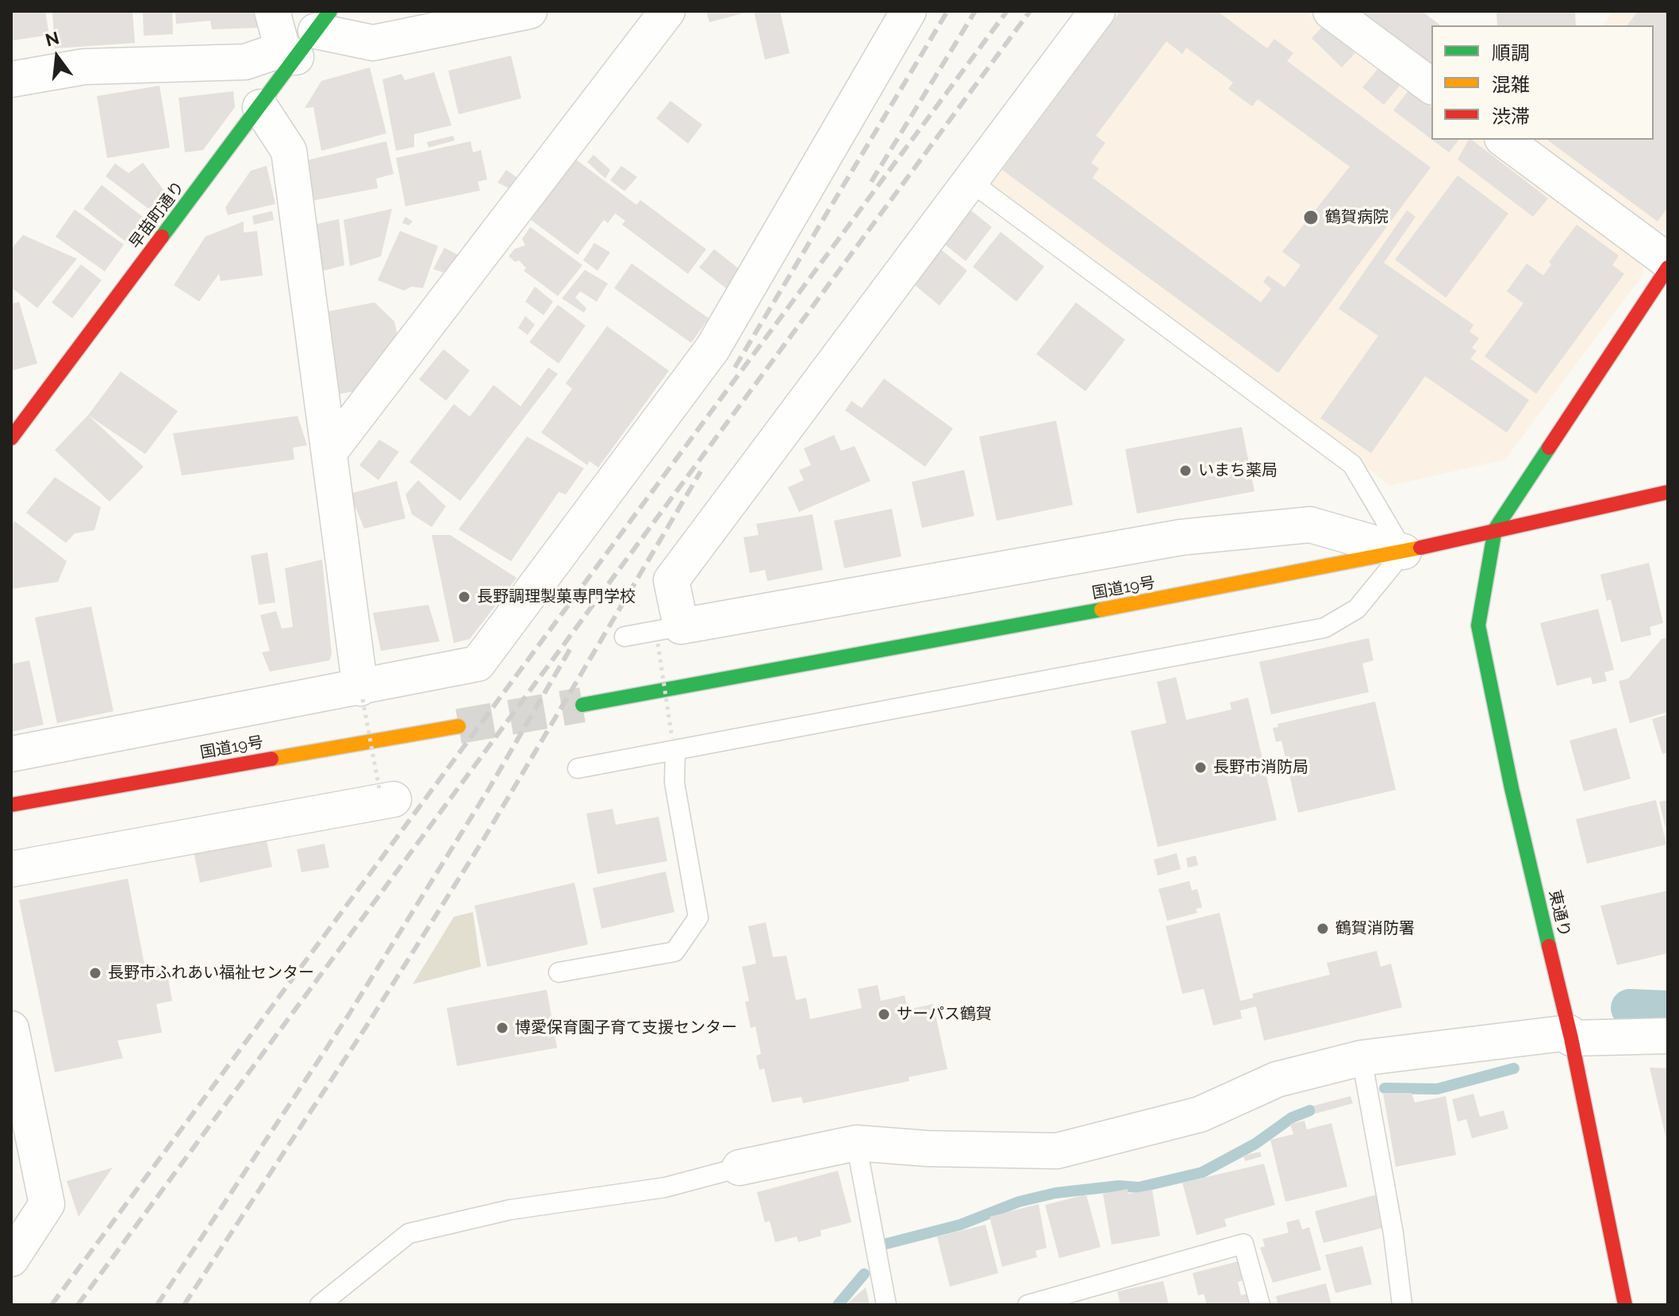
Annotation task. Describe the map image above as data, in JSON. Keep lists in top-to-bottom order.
{
  "streets": {
    "main road": ["早苗町通り", "国道19号", "東通り"]
  },
  "crossings": [
    ["国道19号", "東通り"]
  ],
  "places": [
    "鶴賀病院",
    "いまち薬局",
    "長野調理製菓専門学校",
    "長野市消防局",
    "鶴賀消防署",
    "長野市ふれあい福祉センター",
    "サーパス鶴賀",
    "博愛保育園子育て支援センター"
  ],
  "legend": ["順調", "混雑", "渋滞"],
  "north": "top"
}
